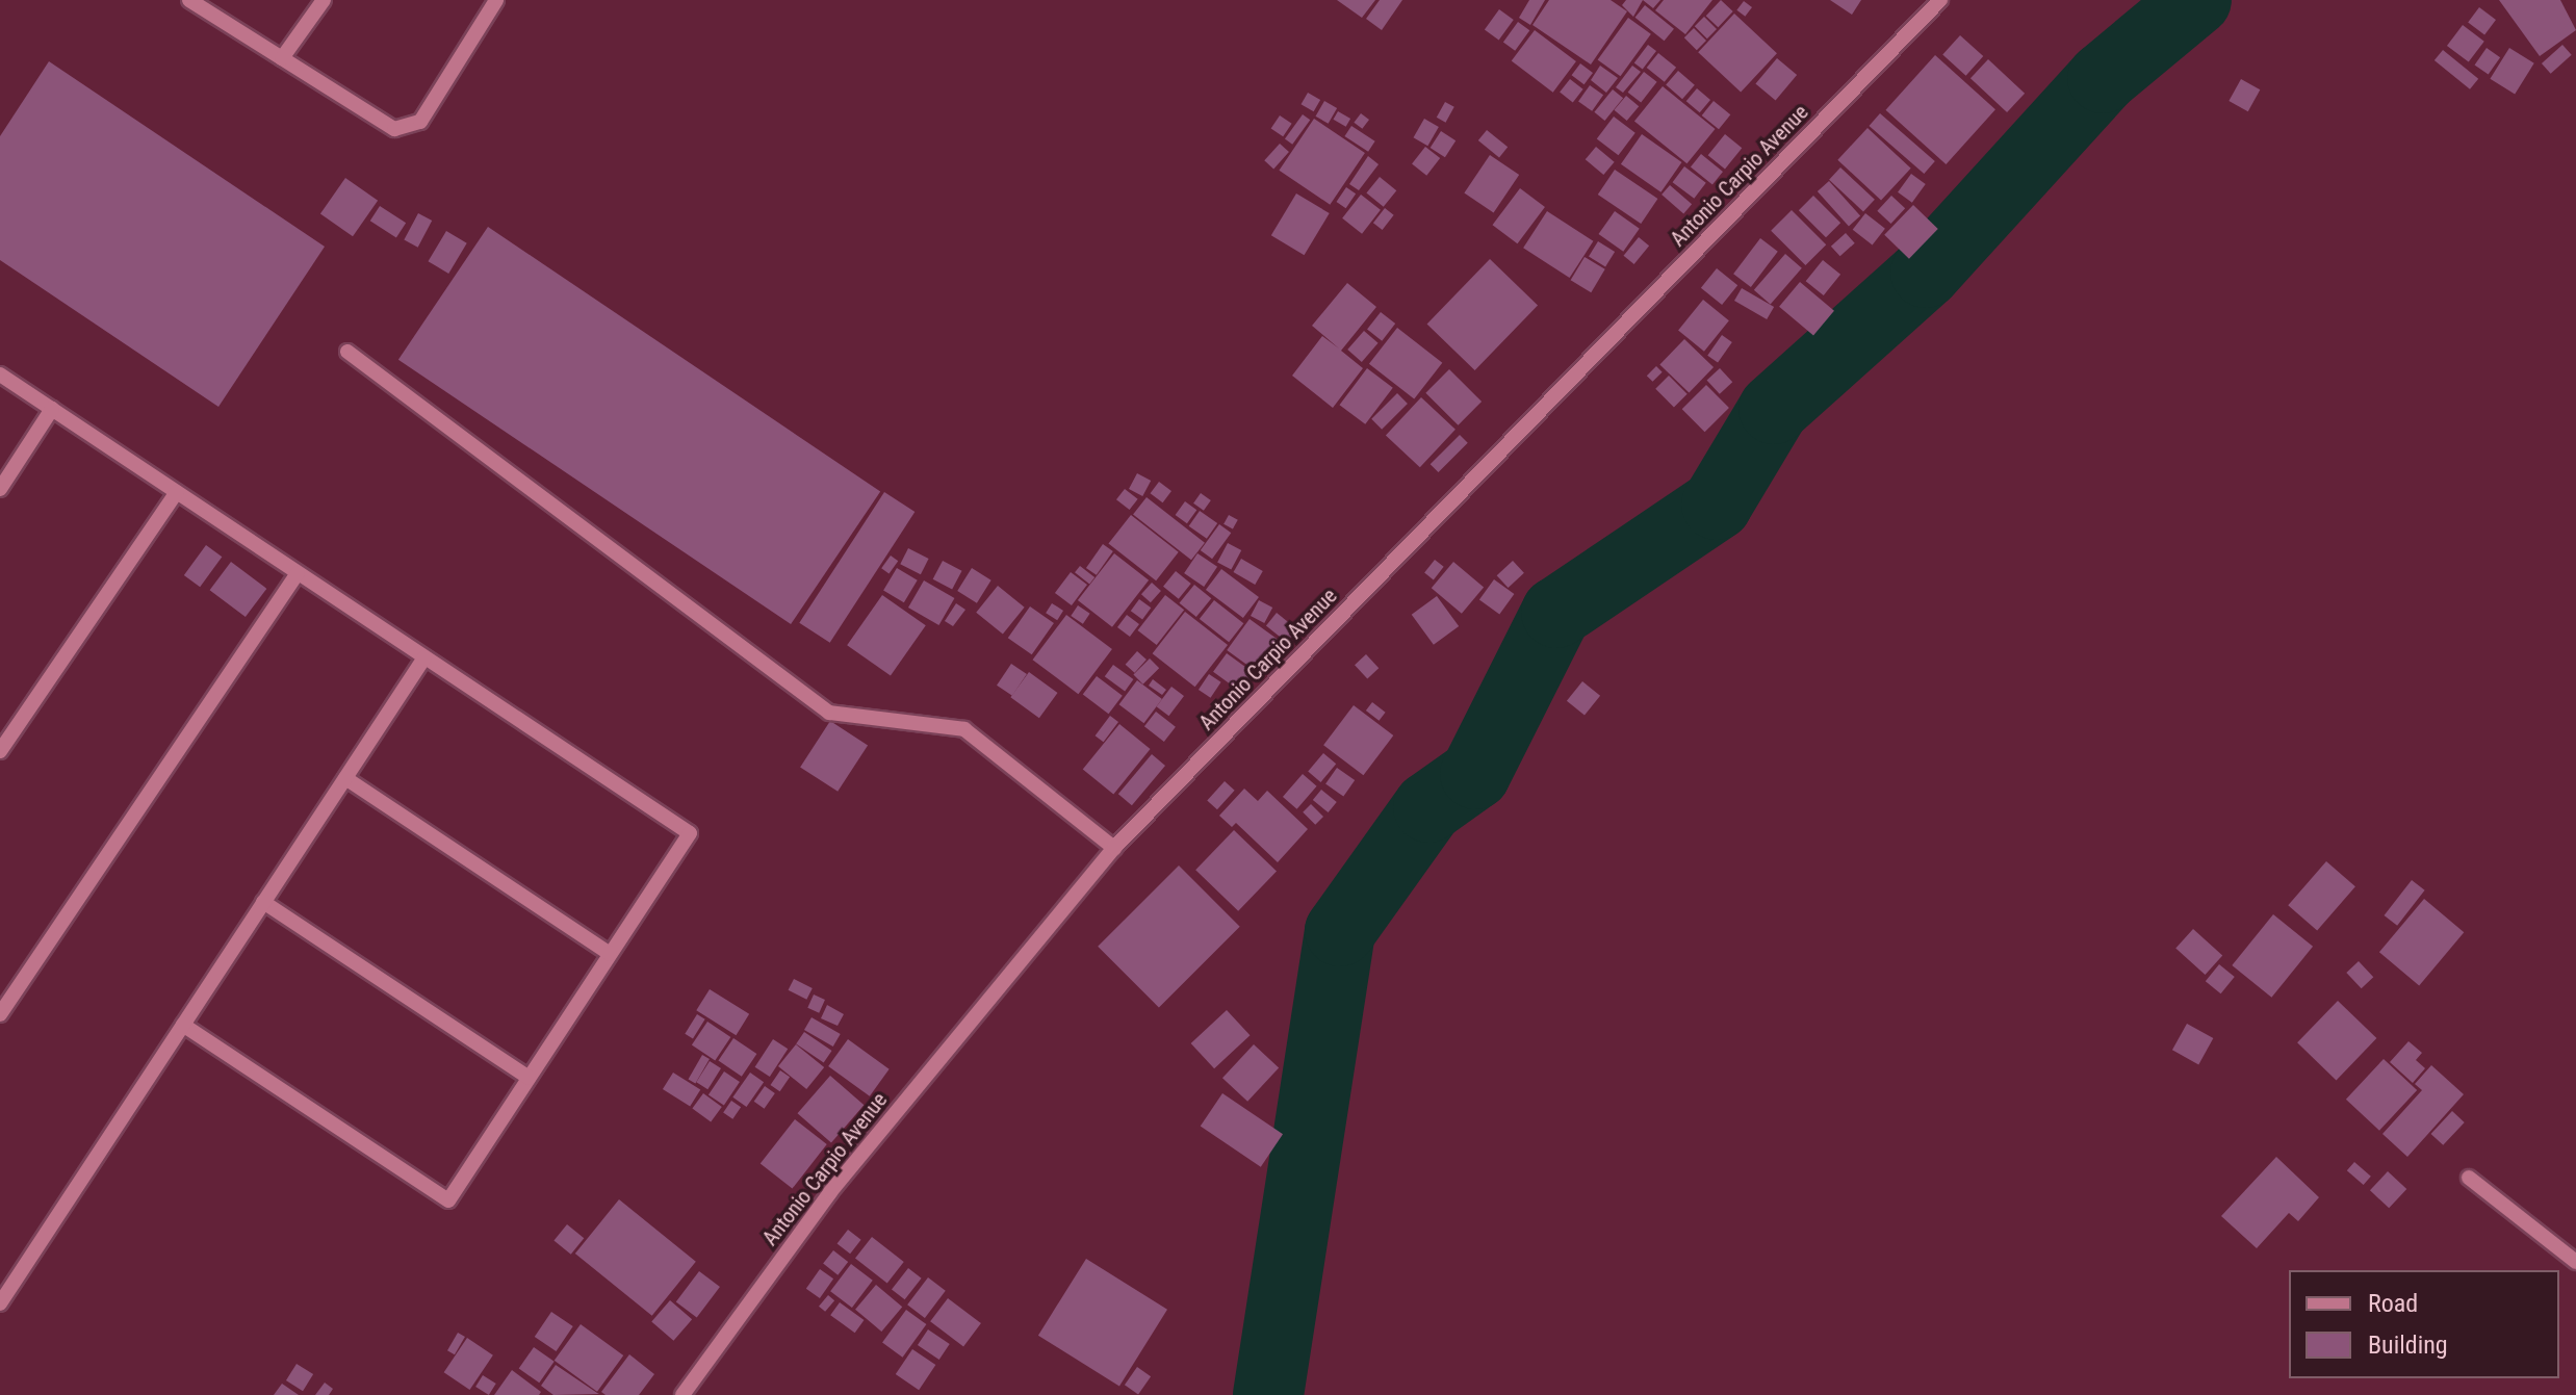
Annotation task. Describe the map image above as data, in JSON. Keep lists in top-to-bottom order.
{
  "streets": {
    "street": ["Antonio Carpio Avenue"]
  },
  "legend": ["Road", "Building"]
}
